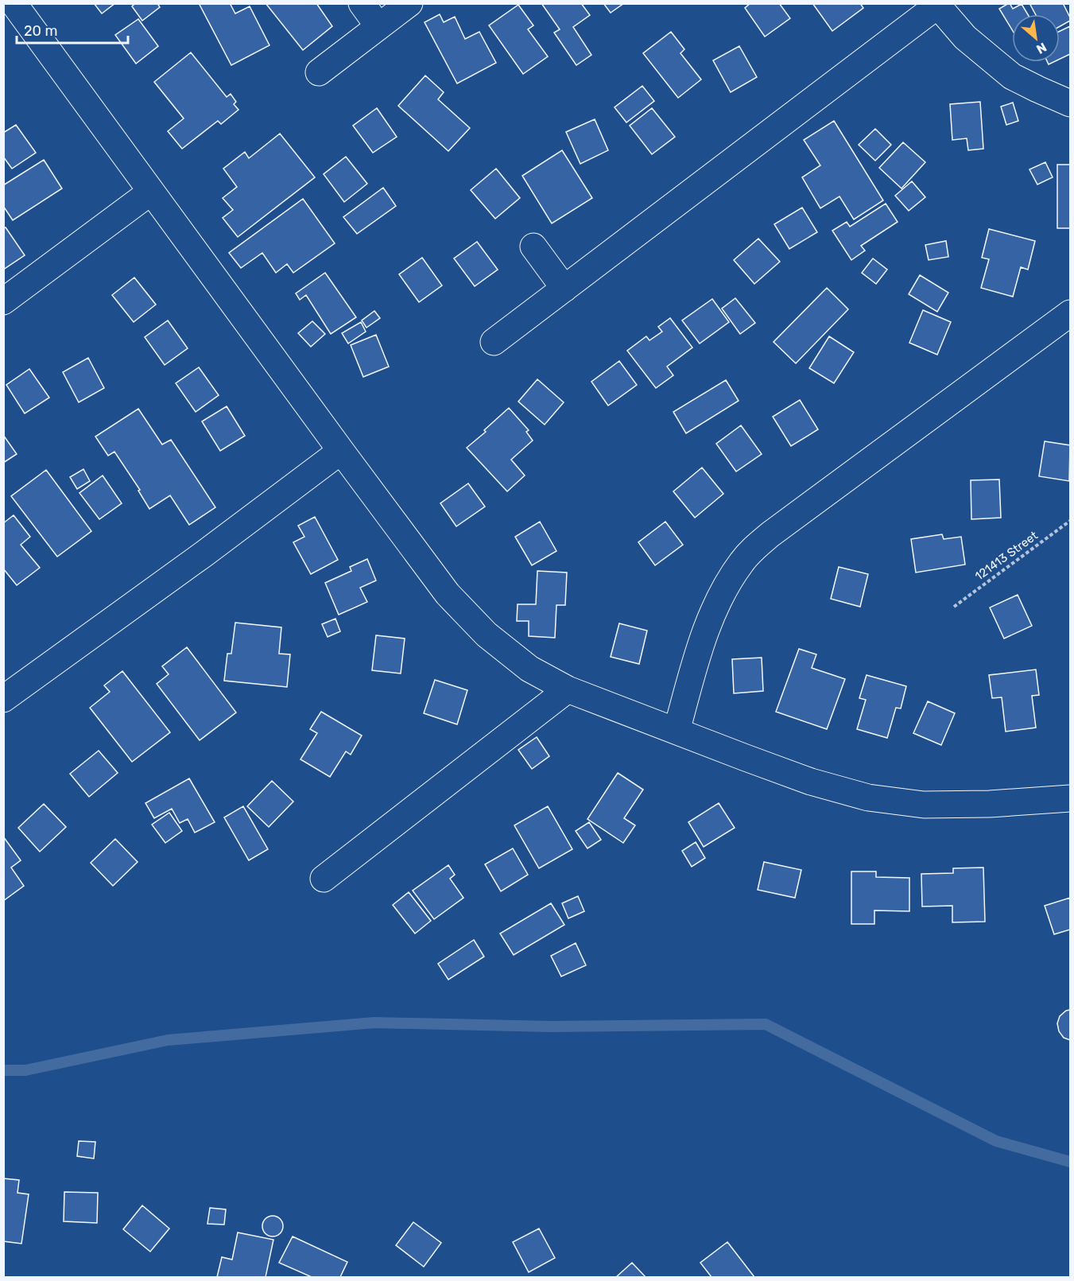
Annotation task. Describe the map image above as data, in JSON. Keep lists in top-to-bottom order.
{
  "streets": {
    "path": ["121413 Street"]
  },
  "scale_bar": "20 m",
  "north": "bottom right"
}
